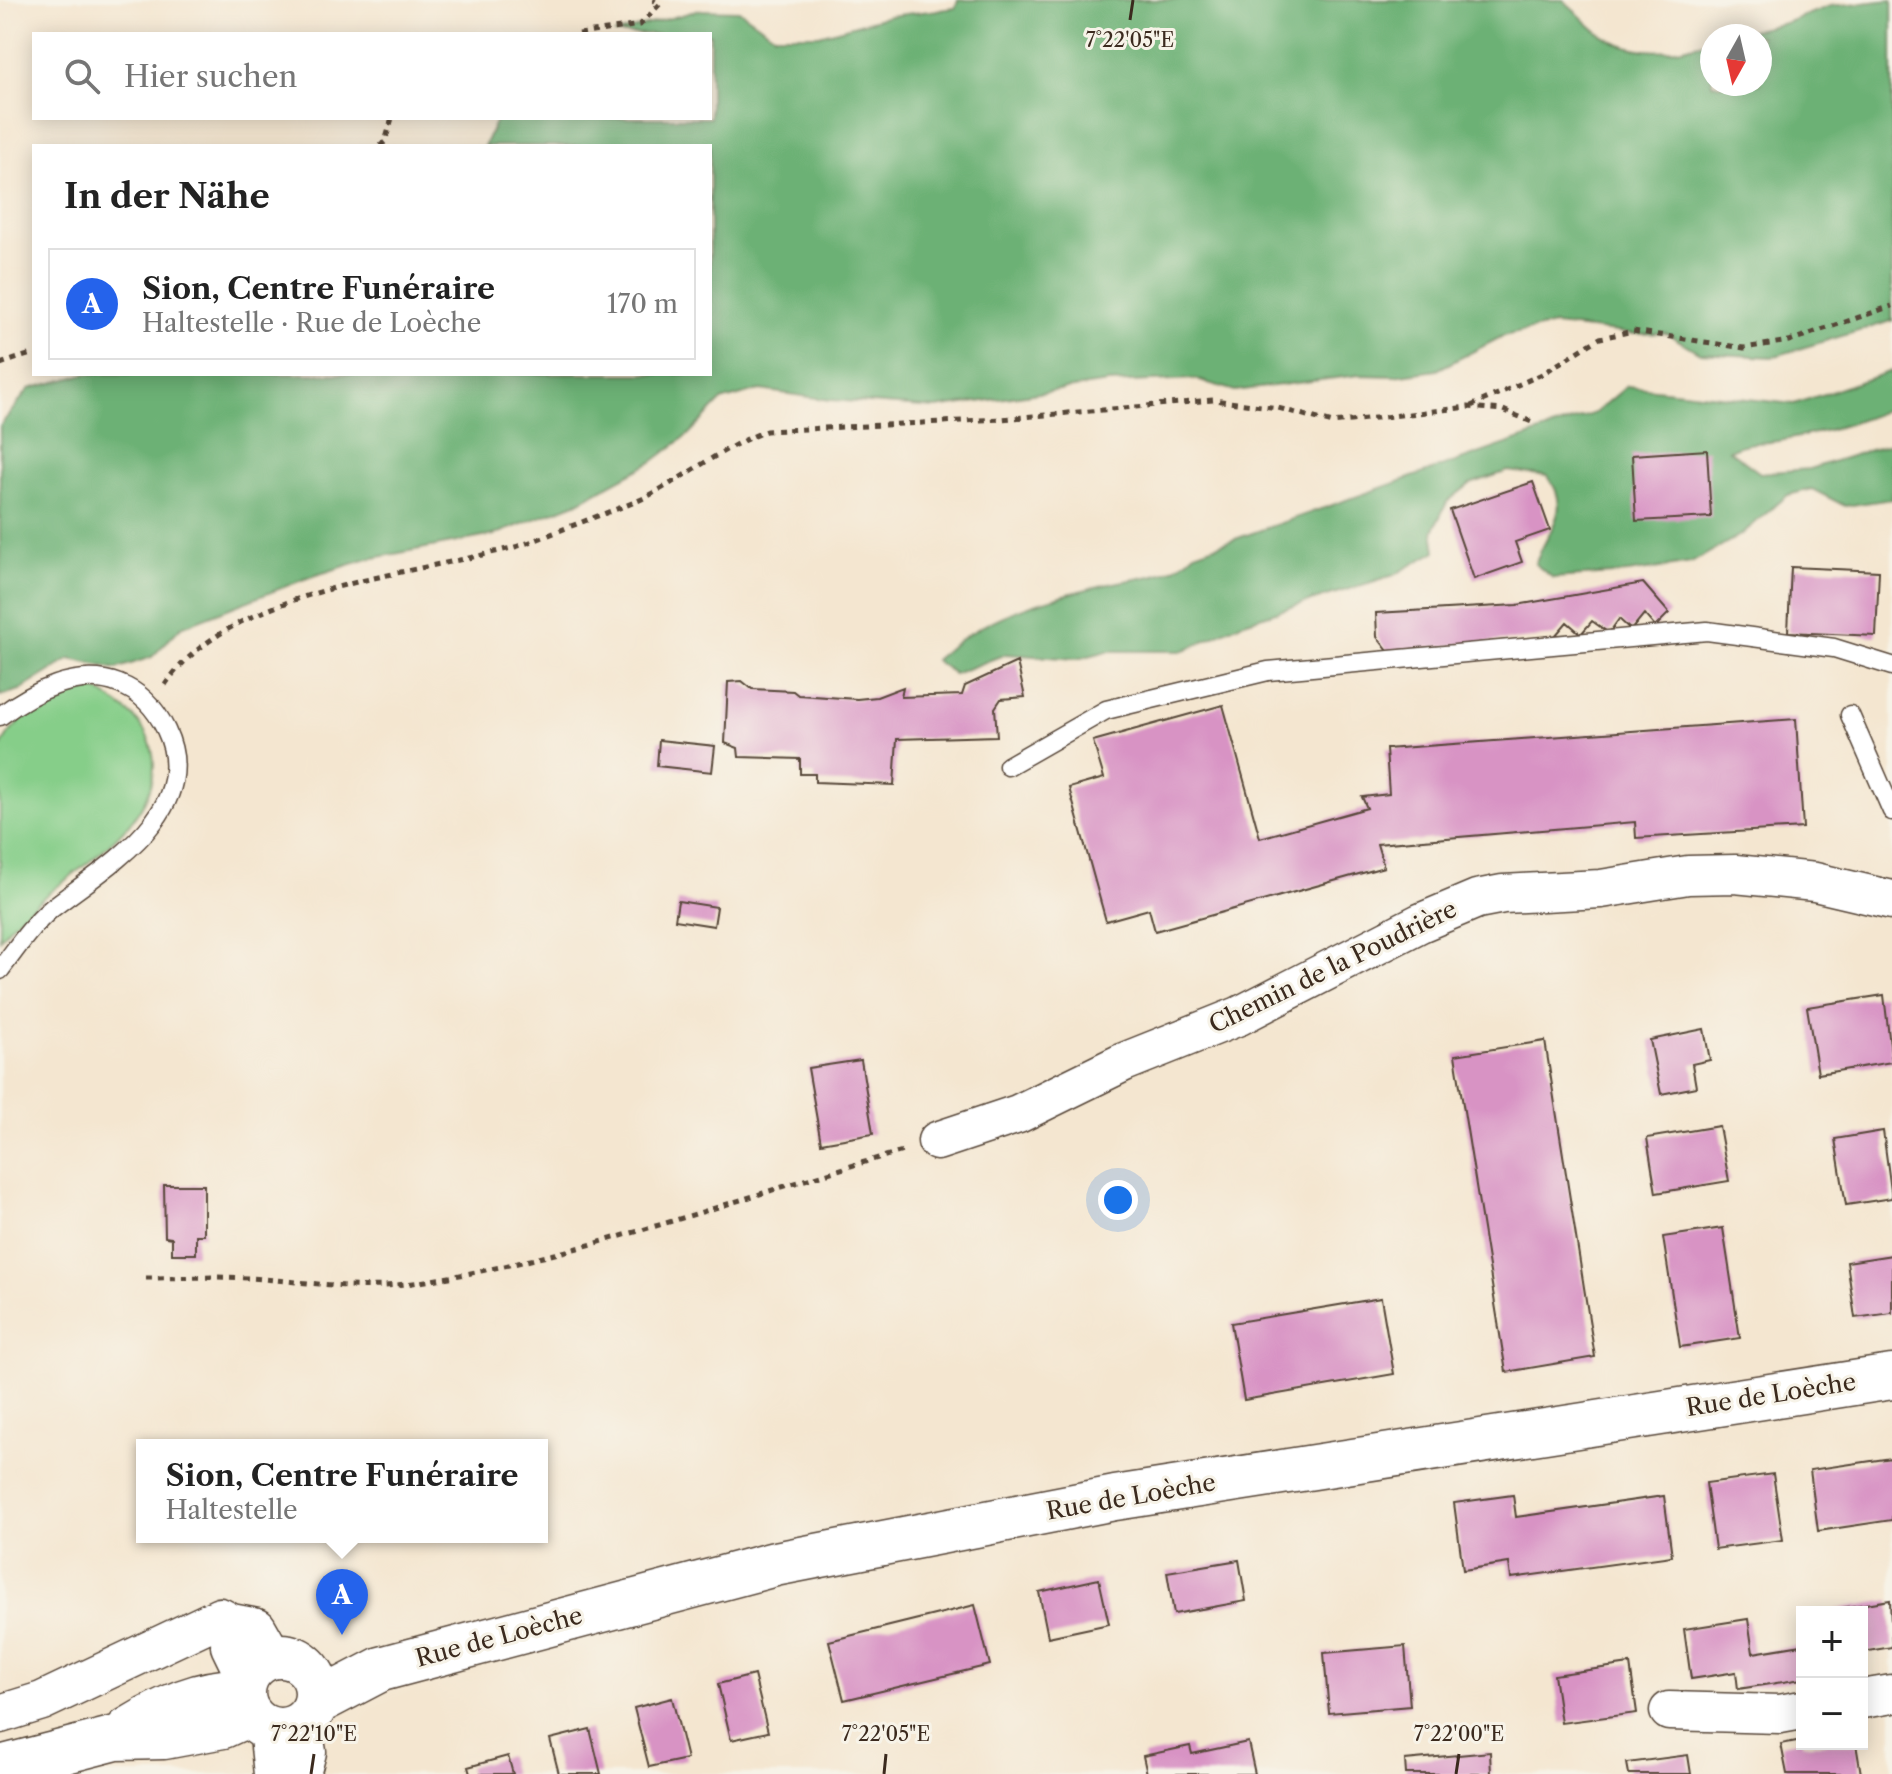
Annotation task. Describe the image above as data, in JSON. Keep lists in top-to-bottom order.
{
  "streets": {
    "street": ["Chemin de la Poudrière", "Rue de Loèche"]
  },
  "north": "bottom",
  "page": {
    "search": "Hier suchen",
    "heading": "In der Nähe",
    "list": [
      {
        "mark": "A",
        "name": "Sion, Centre Funéraire",
        "note": "Haltestelle · Rue de Loèche",
        "value": "170 m"
      }
    ],
    "popup": ["Sion, Centre Funéraire", "Haltestelle"],
    "pins": "A",
    "map_buttons": ["+", "−"]
  },
  "coordinates": ["7°22'05\"E", "7°22'10\"E", "7°22'00\"E"]
}
